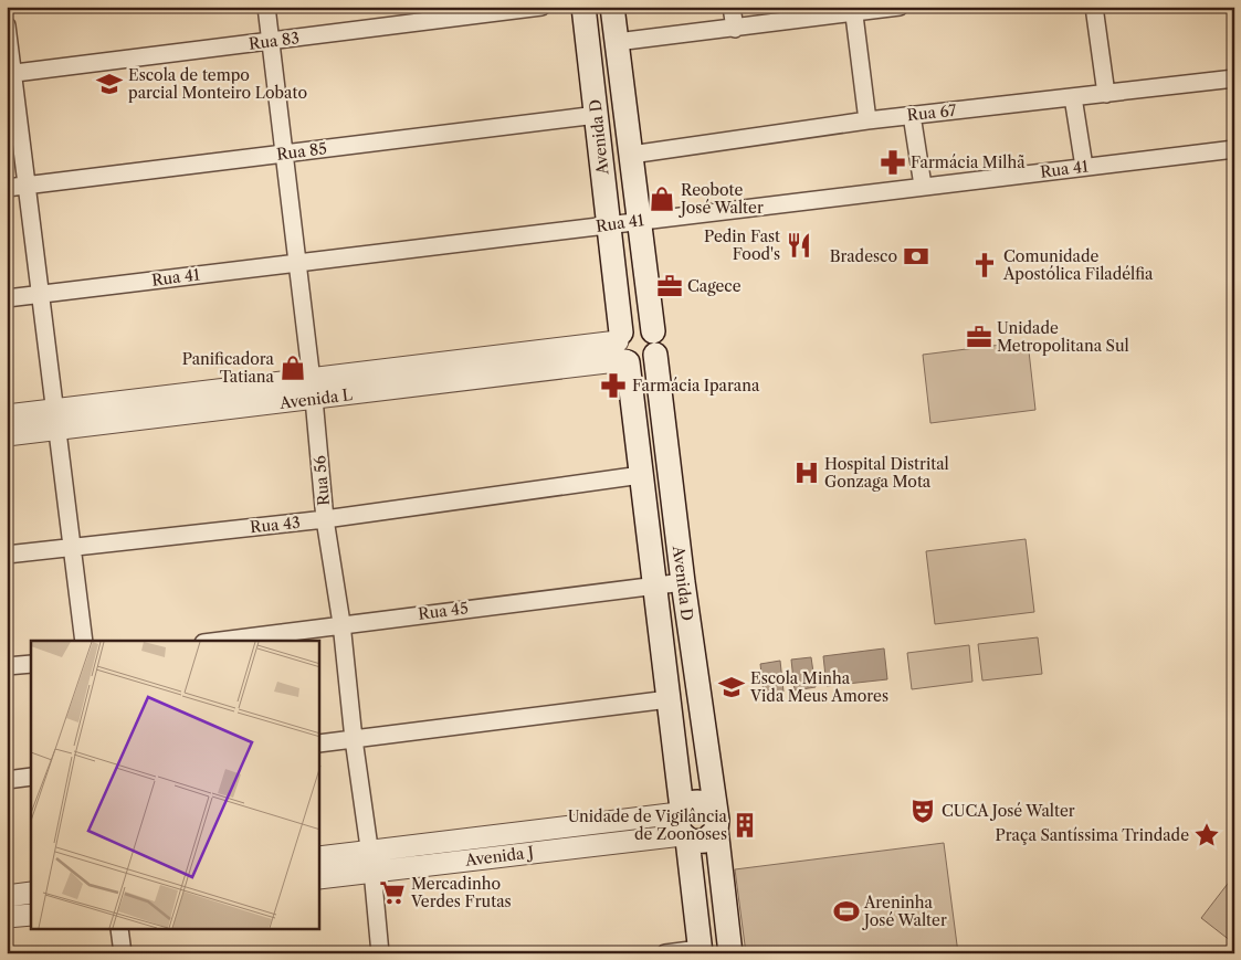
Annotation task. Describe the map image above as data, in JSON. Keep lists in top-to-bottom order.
{
  "streets": {
    "main road": ["Avenida D"],
    "street": [
      "Rua 83",
      "Rua 67",
      "Rua 85",
      "Rua 41",
      "Avenida L",
      "Rua 56",
      "Rua 43",
      "Rua 45",
      "Avenida J"
    ]
  },
  "crossings": [
    ["Rua 83", "Rua 56"],
    ["Rua 67", "Avenida D"],
    ["Avenida D", "Rua 85"],
    ["Avenida D", "Rua 41"],
    ["Avenida D", "Avenida L"],
    ["Avenida D", "Rua 43"],
    ["Avenida D", "Rua 45"],
    ["Avenida D", "Avenida J"],
    ["Rua 85", "Rua 56"],
    ["Rua 41", "Rua 56"],
    ["Avenida L", "Rua 56"],
    ["Rua 56", "Rua 43"],
    ["Rua 56", "Rua 45"],
    ["Rua 56", "Avenida J"]
  ],
  "places": {
    "school or university": ["Escola de tempo parcial Monteiro Lobato", "Escola Minha Vida Meus Amores"],
    "pharmacy": ["Farmácia Milhã", "Farmácia Iparana"],
    "shop": ["Reobote José Walter", "Panificadora Tatiana"],
    "restaurant": ["Pedin Fast Food's"],
    "bank": ["Bradesco"],
    "church": ["Comunidade Apostólica Filadélfia"],
    "office": ["Cagece", "Unidade Metropolitana Sul"],
    "hospital": ["Hospital Distrital Gonzaga Mota"],
    "theatre": ["CUCA José Walter"],
    "building": ["Unidade de Vigilância de Zoonoses"],
    "place": ["Praça Santíssima Trindade"],
    "supermarket": ["Mercadinho Verdes Frutas"],
    "sports": ["Areninha José Walter"]
  }
}
